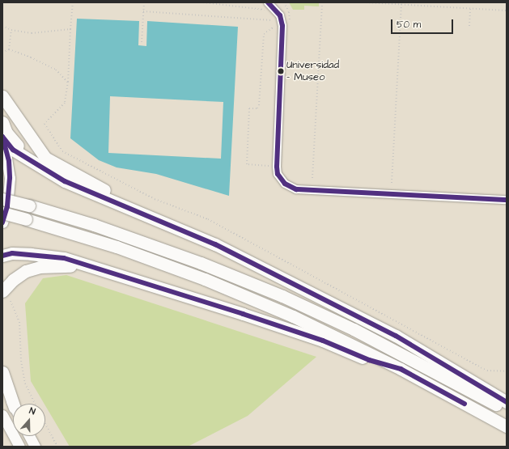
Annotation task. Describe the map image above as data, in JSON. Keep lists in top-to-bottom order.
{
  "places": ["Universidad - Museo"],
  "scale_bar": "50 m",
  "north": "top"
}
